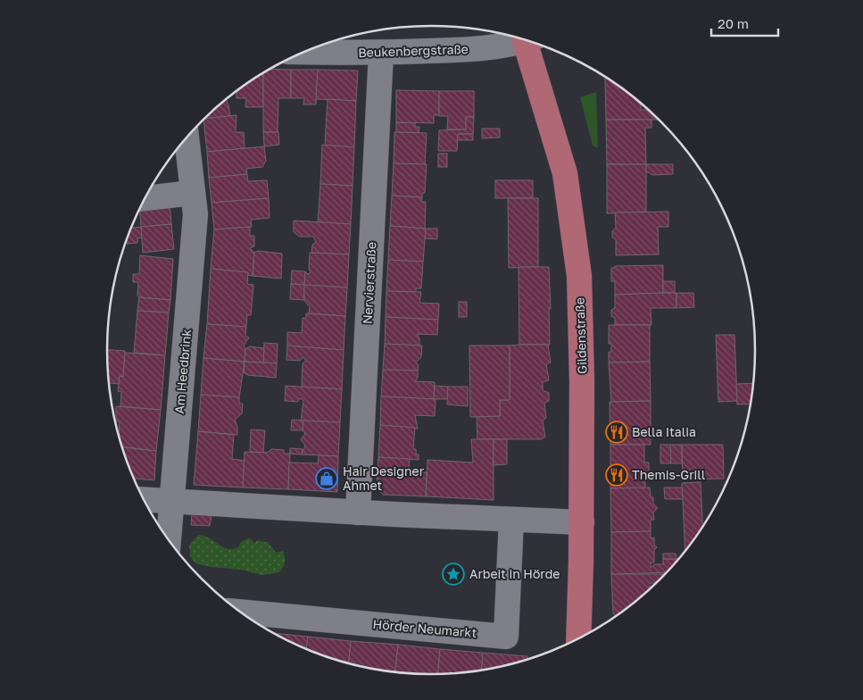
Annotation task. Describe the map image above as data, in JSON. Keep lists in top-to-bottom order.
{
  "streets": {
    "main road": ["Gildenstraße"],
    "street": [
      "Beukenbergstraße",
      "Nervierstraße",
      "Am Heedbrink",
      "Hörder Neumarkt"
    ]
  },
  "crossings": [
    ["Beukenbergstraße", "Nervierstraße"]
  ],
  "places": {
    "restaurant": ["Bella Italia", "Themis-Grill"],
    "shop": ["Hair Designer Ahmet"],
    "place": ["Arbeit in Hörde"]
  },
  "scale_bar": "20 m"
}
